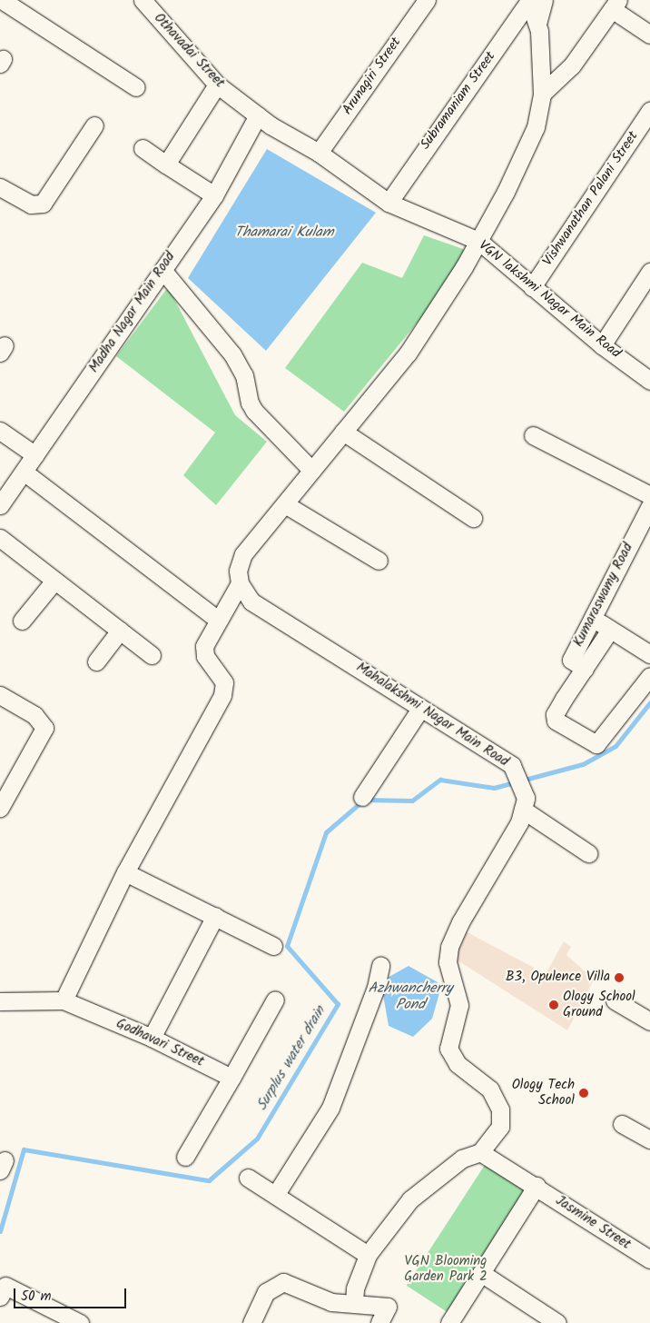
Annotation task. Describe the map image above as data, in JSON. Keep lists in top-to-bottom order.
{
  "streets": {
    "street": [
      "Othavadai Street",
      "Arunagiri Street",
      "Subramaniam Street",
      "Vishwanathan Palani Street",
      "VGN lakshmi Nagar Main Road",
      "Madha Nagar Main Road",
      "Kumaraswamy Road",
      "Mahalakshmi Nagar Main Road",
      "Godhavari Street",
      "Jasmine Street"
    ]
  },
  "crossings": [
    ["Othavadai Street", "VGN lakshmi Nagar Main Road"],
    ["Othavadai Street", "Madha Nagar Main Road"],
    ["Arunagiri Street", "VGN lakshmi Nagar Main Road"],
    ["Subramaniam Street", "VGN lakshmi Nagar Main Road"],
    ["Vishwanathan Palani Street", "VGN lakshmi Nagar Main Road"],
    ["VGN lakshmi Nagar Main Road", "Madha Nagar Main Road"],
    ["Mahalakshmi Nagar Main Road", "Jasmine Street"]
  ],
  "water": ["Thamarai Kulam", "Azhwancherry Pond", "Surplus water drain"],
  "parks": ["VGN Blooming Garden Park 2"],
  "places": ["B3, Opulence Villa", "Ology School Ground", "Ology Tech School"],
  "scale_bar": "50 m"
}
